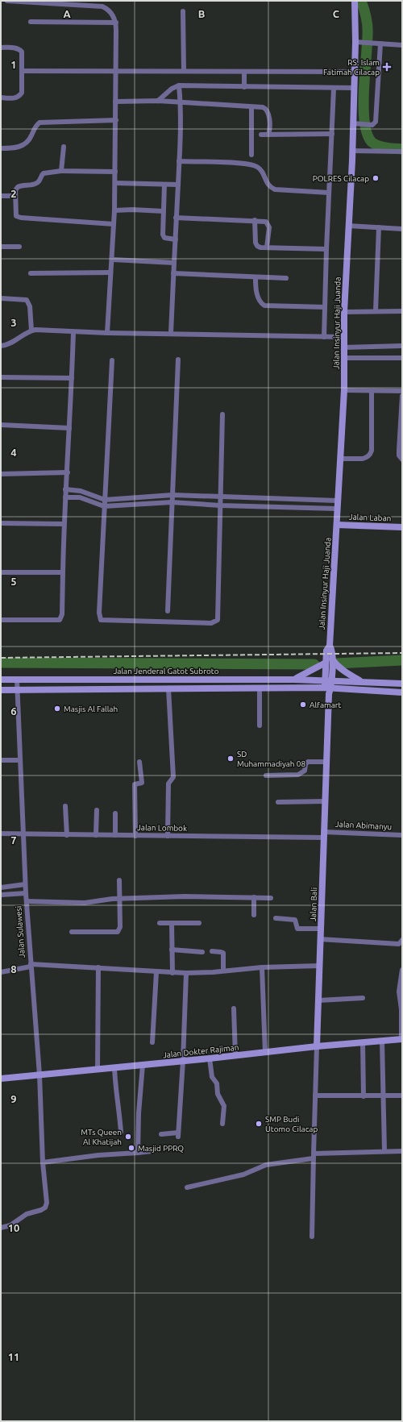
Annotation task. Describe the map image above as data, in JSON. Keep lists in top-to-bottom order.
{
  "streets": {
    "street": [
      "Jalan Insinyur Haji Juanda",
      "Jalan Laban",
      "Jalan Jenderal Gatot Subroto",
      "Jalan Abimanyu",
      "Jalan Lombok",
      "Jalan Bali",
      "Jalan Sulawesi",
      "Jalan Dokter Rajiman"
    ]
  },
  "crossings": [
    ["Jalan Insinyur Haji Juanda", "Jalan Laban"],
    ["Jalan Insinyur Haji Juanda", "Jalan Jenderal Gatot Subroto"],
    ["Jalan Insinyur Haji Juanda", "Jalan Bali"],
    ["Jalan Jenderal Gatot Subroto", "Jalan Sulawesi"],
    ["Jalan Abimanyu", "Jalan Lombok"],
    ["Jalan Abimanyu", "Jalan Bali"],
    ["Jalan Lombok", "Jalan Bali"],
    ["Jalan Lombok", "Jalan Sulawesi"],
    ["Jalan Bali", "Jalan Dokter Rajiman"],
    ["Jalan Sulawesi", "Jalan Dokter Rajiman"]
  ],
  "places": {
    "health": ["RS. Islam Fatimah Cilacap"],
    "other": [
      "POLRES Cilacap",
      "Alfamart",
      "Masjis Al Fallah",
      "SD Muhammadiyah 08",
      "SMP Budi Utomo Cilacap",
      "MTs Queen Al Khatijah",
      "Masjid PPRQ"
    ]
  },
  "grid": {
    "columns": ["A", "B", "C"],
    "rows": [
      "1",
      "2",
      "3",
      "4",
      "5",
      "6",
      "7",
      "8",
      "9",
      "10",
      "11"
    ]
  }
}
